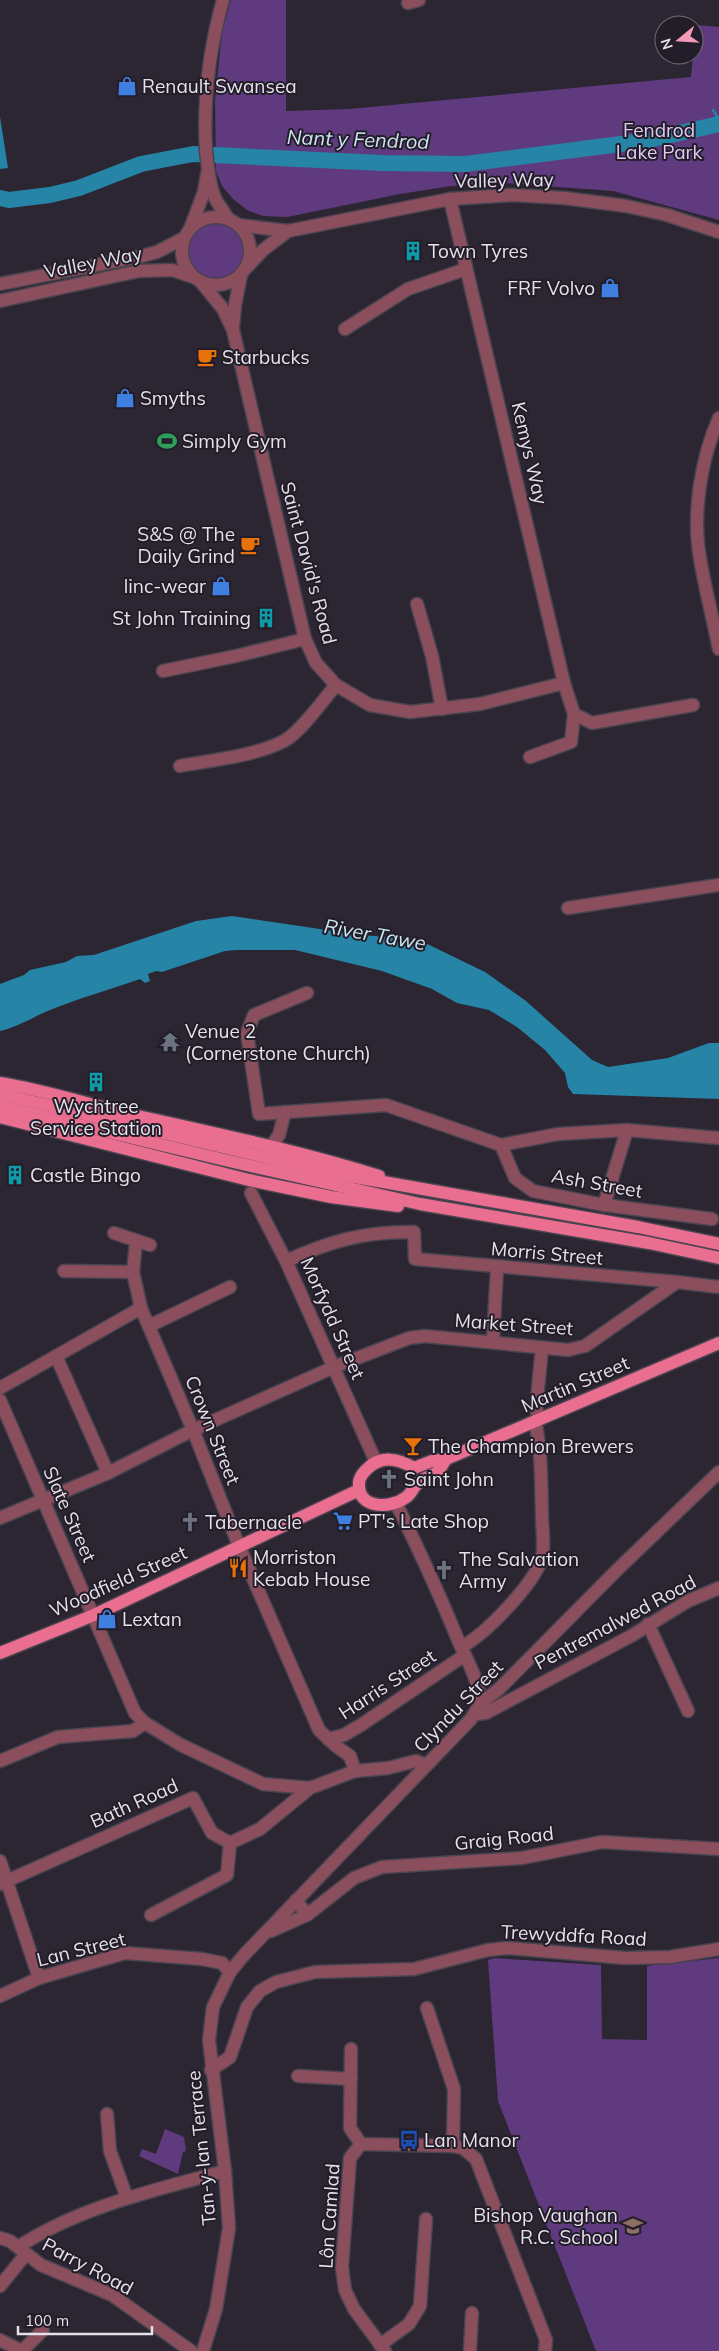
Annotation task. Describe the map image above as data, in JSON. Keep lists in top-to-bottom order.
{
  "streets": {
    "main road": ["Martin Street", "Woodfield Street"],
    "street": [
      "Valley Way",
      "Kemys Way",
      "Saint David's Road",
      "Ash Street",
      "Morris Street",
      "Morfydd Street",
      "Market Street",
      "Crown Street",
      "Slate Street",
      "Pentremalwed Road",
      "Harris Street",
      "Clyndu Street",
      "Bath Road",
      "Graig Road",
      "Trewyddfa Road",
      "Lan Street",
      "Tan-y-lan Terrace",
      "Lôn Camlad",
      "Parry Road"
    ]
  },
  "crossings": [
    ["Valley Way", "Kemys Way"],
    ["Valley Way", "Saint David's Road"],
    ["Kemys Way", "Saint David's Road"],
    ["Morris Street", "Morfydd Street"],
    ["Morris Street", "Market Street"],
    ["Morfydd Street", "Market Street"],
    ["Morfydd Street", "Woodfield Street"],
    ["Market Street", "Crown Street"],
    ["Market Street", "Slate Street"],
    ["Market Street", "Harris Street"],
    ["Martin Street", "Harris Street"],
    ["Crown Street", "Woodfield Street"],
    ["Crown Street", "Harris Street"],
    ["Slate Street", "Woodfield Street"],
    ["Pentremalwed Road", "Clyndu Street"],
    ["Clyndu Street", "Graig Road"],
    ["Clyndu Street", "Lan Street"],
    ["Clyndu Street", "Tan-y-lan Terrace"],
    ["Trewyddfa Road", "Tan-y-lan Terrace"],
    ["Lan Street", "Tan-y-lan Terrace"]
  ],
  "water": ["Nant y Fendrod", "River Tawe"],
  "parks": ["Fendrod Lake Park"],
  "places": {
    "shop": [
      "Renault Swansea",
      "FRF Volvo",
      "Smyths",
      "linc-wear",
      "Lextan"
    ],
    "building": [
      "Town Tyres",
      "St John Training",
      "Wychtree Service Station",
      "Castle Bingo"
    ],
    "cafe": ["Starbucks", "S&S @ The Daily Grind"],
    "sports": ["Simply Gym"],
    "temple": ["Venue 2 (Cornerstone Church)"],
    "bar": ["The Champion Brewers"],
    "church": ["Saint John", "Tabernacle", "The Salvation Army"],
    "supermarket": ["PT's Late Shop"],
    "restaurant": ["Morriston Kebab House"],
    "bus stop": ["Lan Manor"],
    "school or university": ["Bishop Vaughan R.C. School"]
  },
  "scale_bar": "100 m",
  "north": "left"
}
